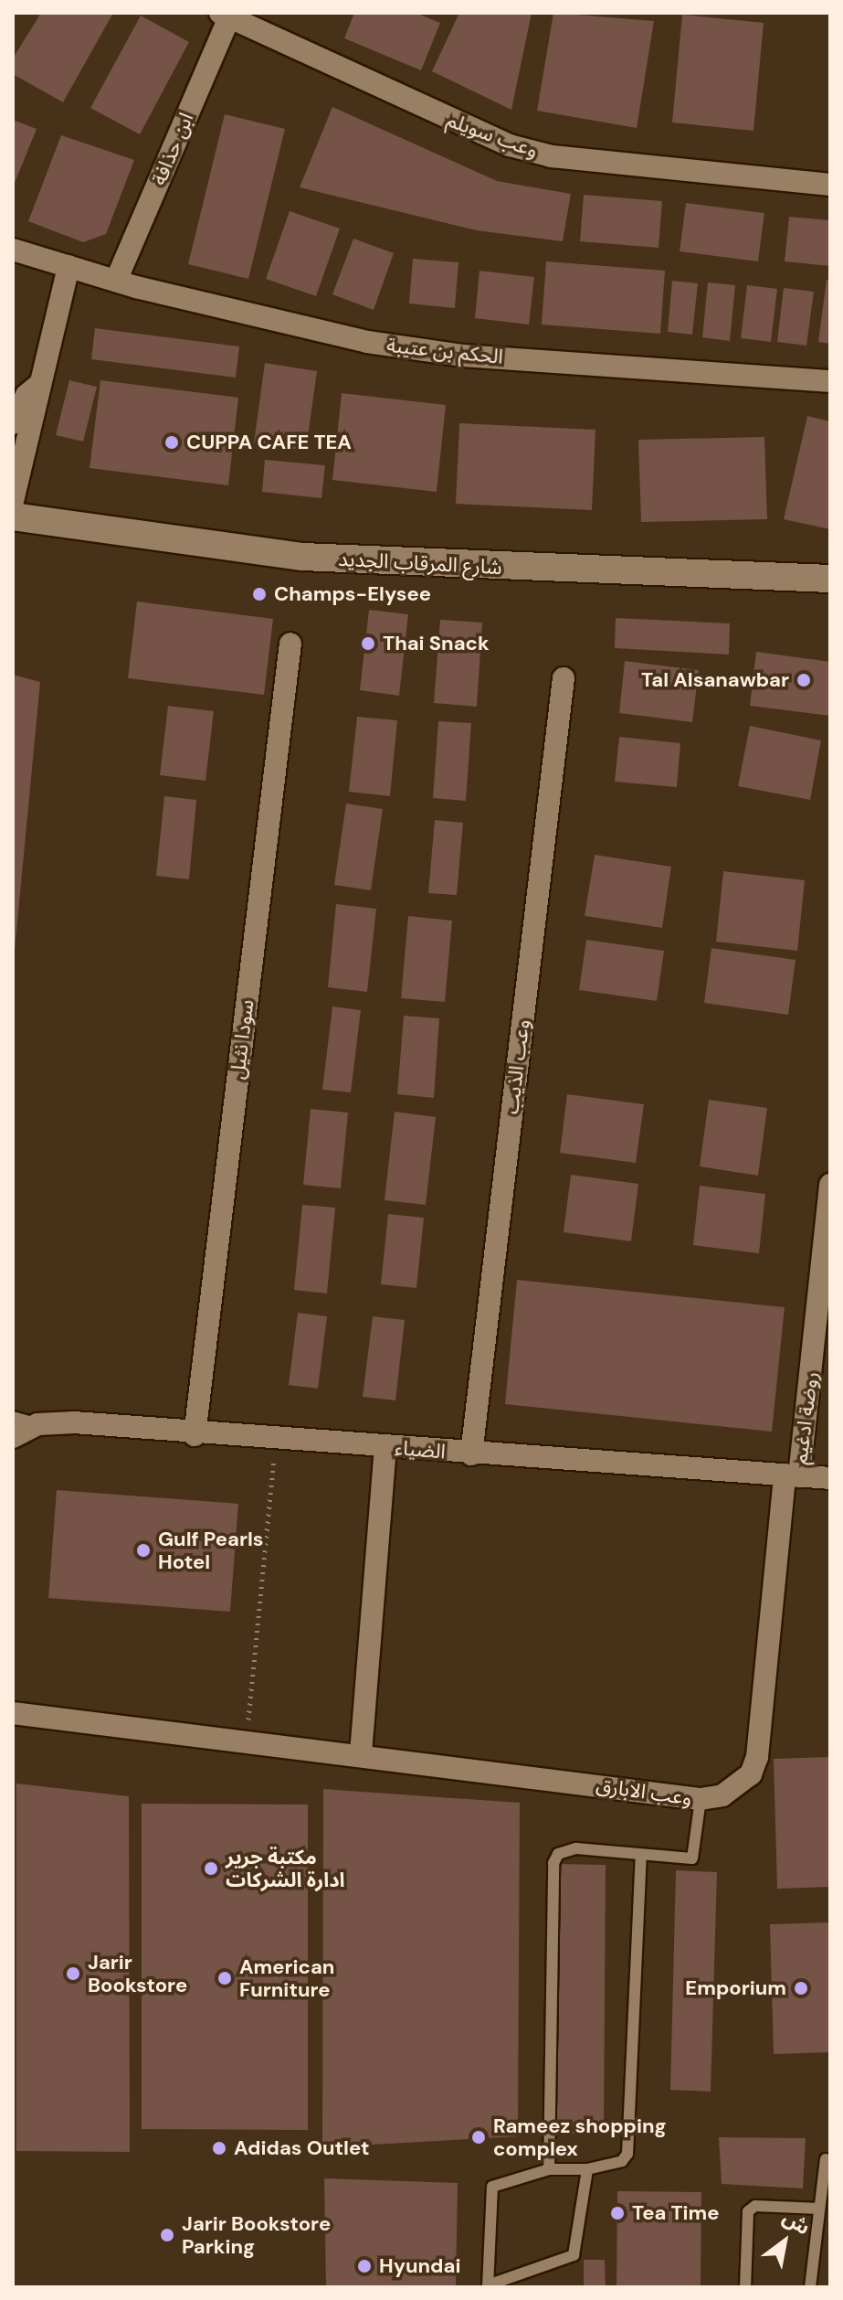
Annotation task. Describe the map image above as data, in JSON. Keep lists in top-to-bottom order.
{
  "streets": {
    "street": [
      "وعب سويلم",
      "ابن حذافة",
      "الحكم بن عتيبة",
      "شارع المرقاب الجديد",
      "سودا نثيل",
      "وعب الذيب",
      "روضة ادغيم",
      "الضياء",
      "وعب الابارق"
    ]
  },
  "crossings": [
    ["وعب سويلم", "ابن حذافة"],
    ["ابن حذافة", "الحكم بن عتيبة"],
    ["سودا نثيل", "الضياء"],
    ["وعب الذيب", "الضياء"],
    ["روضة ادغيم", "الضياء"],
    ["روضة ادغيم", "وعب الابارق"],
    ["الضياء", "وعب الابارق"]
  ],
  "places": [
    "CUPPA CAFE TEA",
    "Champs-Elysee",
    "Thai Snack",
    "Tal Alsanawbar",
    "Gulf Pearls Hotel",
    "مكتبة جرير ادارة الشركات",
    "Jarir Bookstore",
    "American Furniture",
    "Emporium",
    "Rameez shopping complex",
    "Adidas Outlet",
    "Tea Time",
    "Jarir Bookstore Parking",
    "Hyundai"
  ],
  "north": "top right"
}
